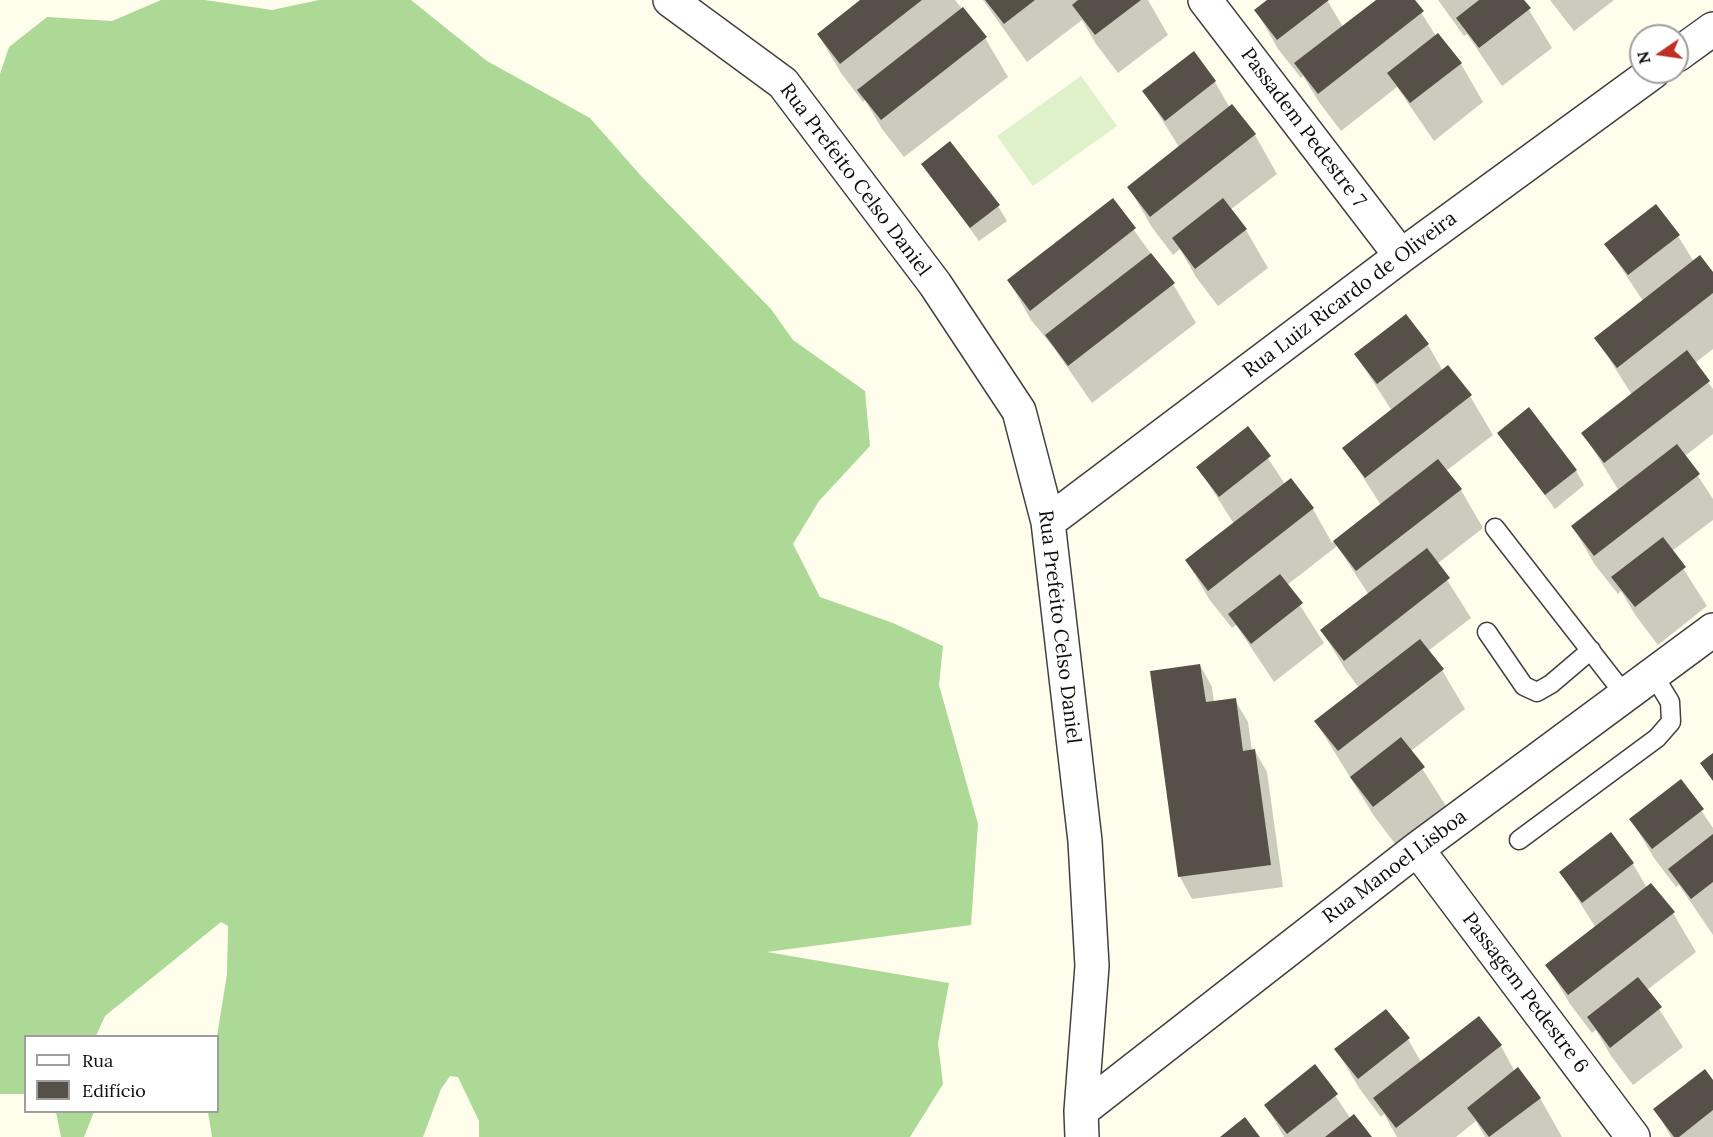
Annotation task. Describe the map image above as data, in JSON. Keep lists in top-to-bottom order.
{
  "streets": {
    "street": [
      "Passadem Pedestre 7",
      "Rua Prefeito Celso Daniel",
      "Rua Luiz Ricardo de Oliveira",
      "Rua Manoel Lisboa",
      "Passagem Pedestre 6"
    ]
  },
  "crossings": [
    ["Passadem Pedestre 7", "Rua Luiz Ricardo de Oliveira"],
    ["Rua Prefeito Celso Daniel", "Rua Luiz Ricardo de Oliveira"],
    ["Rua Prefeito Celso Daniel", "Rua Manoel Lisboa"],
    ["Rua Manoel Lisboa", "Passagem Pedestre 6"]
  ],
  "legend": ["Rua", "Edifício"],
  "north": "left"
}
